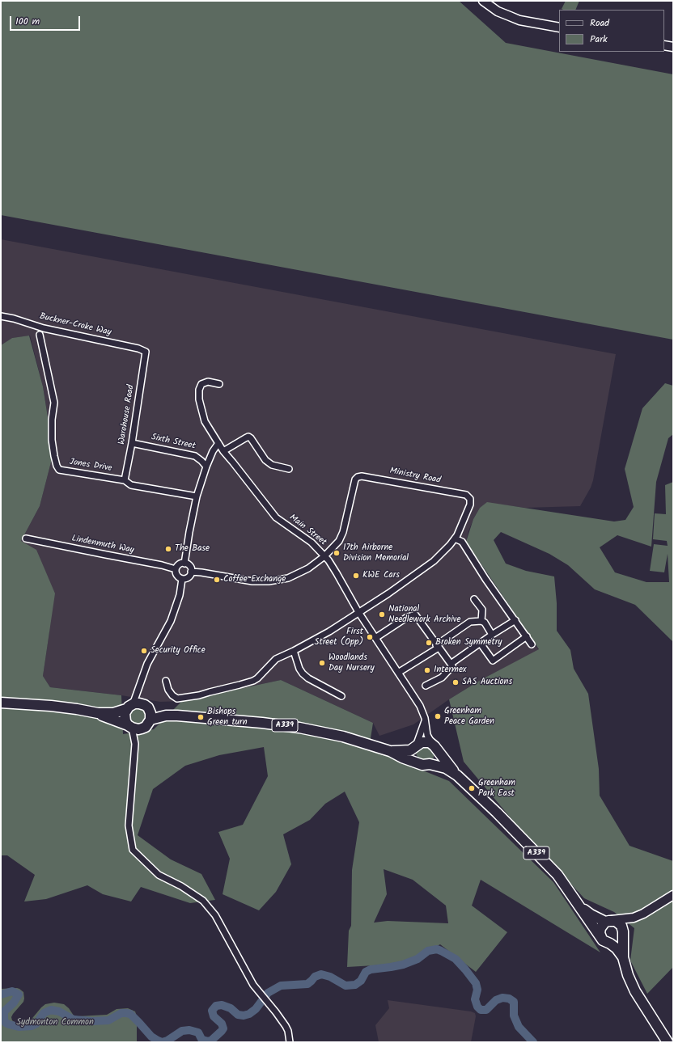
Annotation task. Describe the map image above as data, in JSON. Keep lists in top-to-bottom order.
{
  "streets": {
    "highway": ["A339"],
    "street": [
      "Buckner-Croke Way",
      "Warehouse Road",
      "Sixth Street",
      "Jones Drive",
      "Ministry Road",
      "Main Street",
      "Lindenmuth Way"
    ]
  },
  "crossings": [
    ["Buckner-Croke Way", "Warehouse Road"],
    ["Warehouse Road", "Sixth Street"],
    ["Warehouse Road", "Jones Drive"],
    ["Ministry Road", "Main Street"],
    ["Main Street", "A339"]
  ],
  "parks": ["Sydmonton Common"],
  "places": [
    "The Base",
    "17th Airborne Division Memorial",
    "KWE Cars",
    "Coffee Exchange",
    "National Needlework Archive",
    "First Street (Opp)",
    "Broken Symmetry",
    "Security Office",
    "Woodlands Day Nursery",
    "Intermex",
    "SAS Auctions",
    "Greenham Peace Garden",
    "Bishops Green turn",
    "Greenham Park East"
  ],
  "legend": ["Road", "Park"],
  "scale_bar": "100 m"
}
